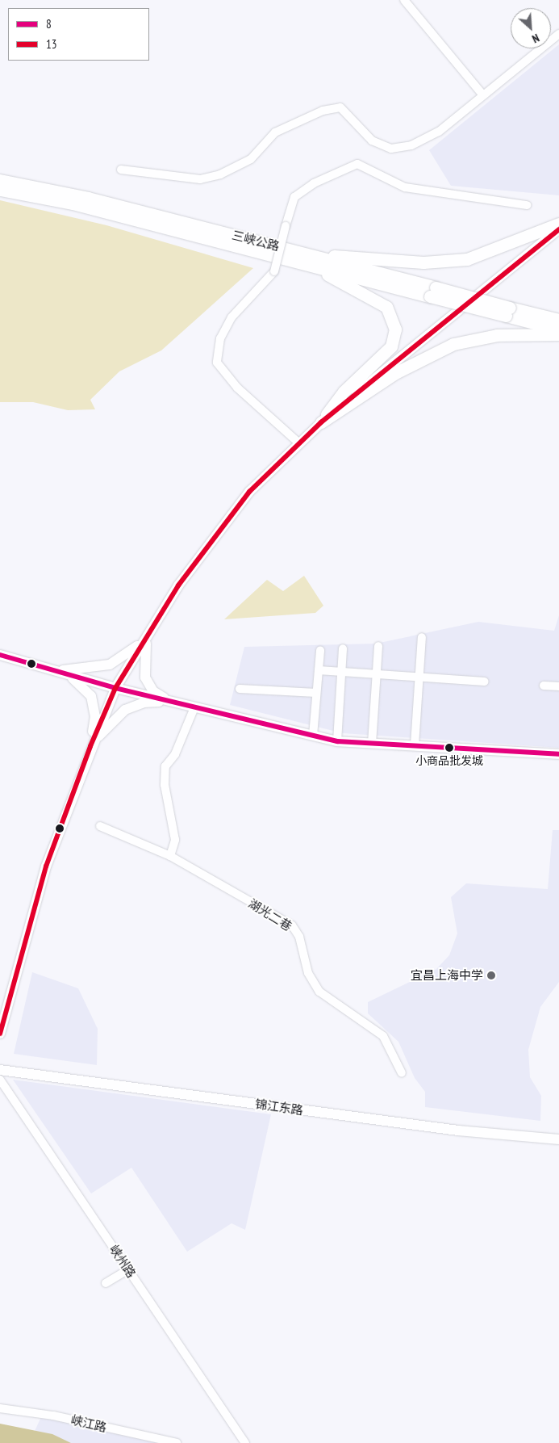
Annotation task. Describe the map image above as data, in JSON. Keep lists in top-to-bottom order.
{
  "streets": {
    "highway": ["三峡公路"],
    "main road": ["锦江东路"],
    "street": ["湖光二巷", "峡州路", "峡江路"]
  },
  "places": ["小商品批发城", "宜昌上海中学"],
  "lines": ["transit line 13", "transit line 8"],
  "legend": ["8", "13"],
  "north": "bottom right"
}
